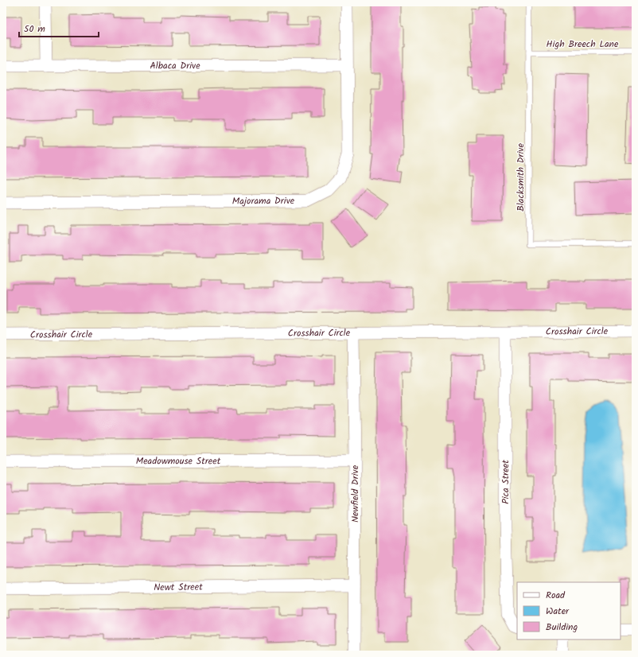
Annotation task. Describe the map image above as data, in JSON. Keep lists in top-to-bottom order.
{
  "streets": {
    "street": [
      "Albaca Drive",
      "Majorama Drive",
      "Crosshair Circle",
      "Meadowmouse Street",
      "Pica Street",
      "Newfield Drive",
      "Newt Street"
    ],
    "lane": ["High Breech Lane", "Blacksmith Drive"]
  },
  "crossings": [
    ["High Breech Lane", "Blacksmith Drive"],
    ["Albaca Drive", "Majorama Drive"],
    ["Crosshair Circle", "Pica Street"],
    ["Crosshair Circle", "Newfield Drive"],
    ["Meadowmouse Street", "Newfield Drive"],
    ["Newfield Drive", "Newt Street"]
  ],
  "legend": ["Road", "Water", "Building"],
  "scale_bar": "50 m"
}
